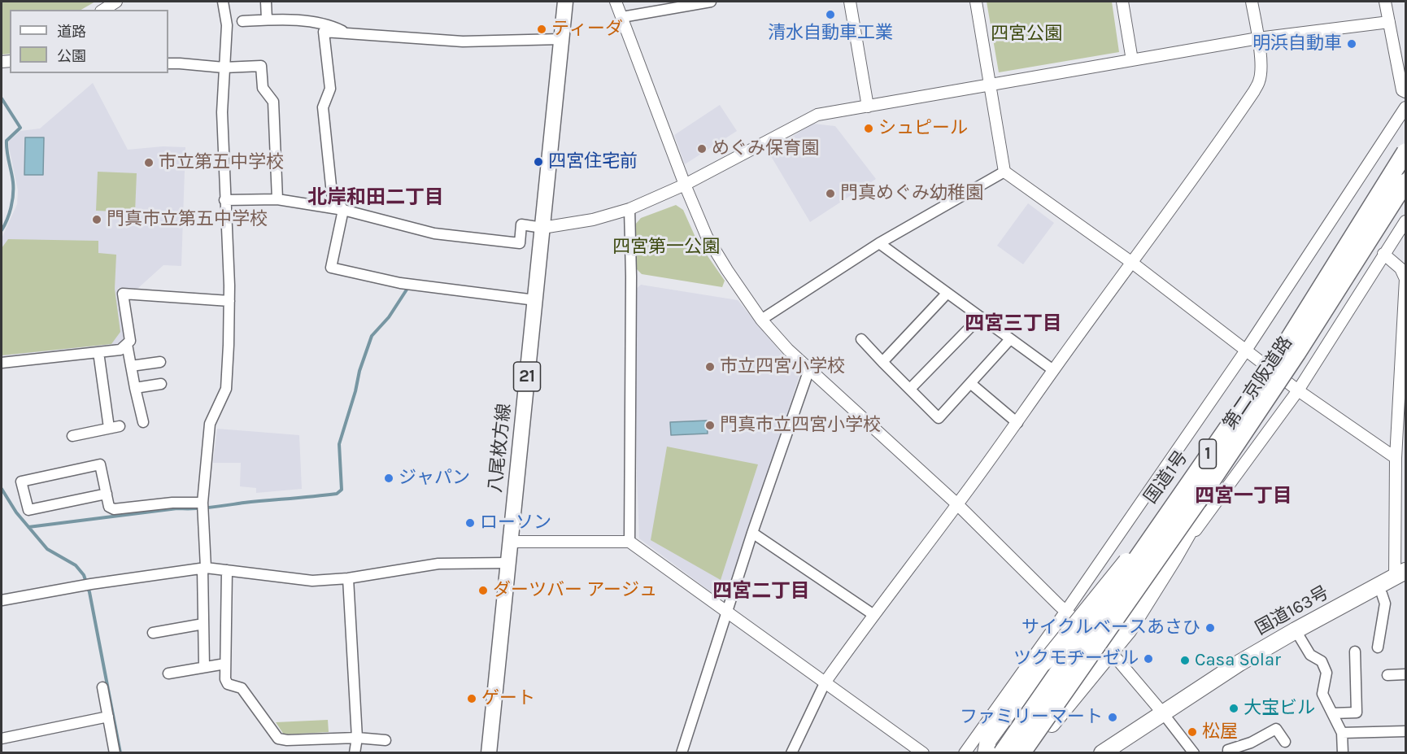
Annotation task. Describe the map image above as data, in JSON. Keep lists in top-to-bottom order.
{
  "streets": {
    "highway": [
      "第二京阪道路",
      "1",
      "国道1号",
      "国道163号"
    ],
    "main road": ["21", "八尾枚方線"]
  },
  "crossings": [
    ["第二京阪道路", "1"]
  ],
  "districts": [
    "北岸和田二丁目",
    "四宮三丁目",
    "四宮一丁目",
    "四宮二丁目"
  ],
  "parks": ["四宮公園", "四宮第一公園"],
  "places": [
    "清水自動車工業",
    "ティーダ",
    "明浜自動車",
    "シュピール",
    "めぐみ保育園",
    "四宮住宅前",
    "市立第五中学校",
    "門真めぐみ幼稚園",
    "門真市立第五中学校",
    "市立四宮小学校",
    "門真市立四宮小学校",
    "ジャパン",
    "ローソン",
    "ダーツバー アージュ",
    "サイクルベースあさひ",
    "ツクモヂーゼル",
    "Casa Solar",
    "ゲート",
    "大宝ビル",
    "ファミリーマート",
    "松屋"
  ],
  "legend": ["道路", "公園"]
}
